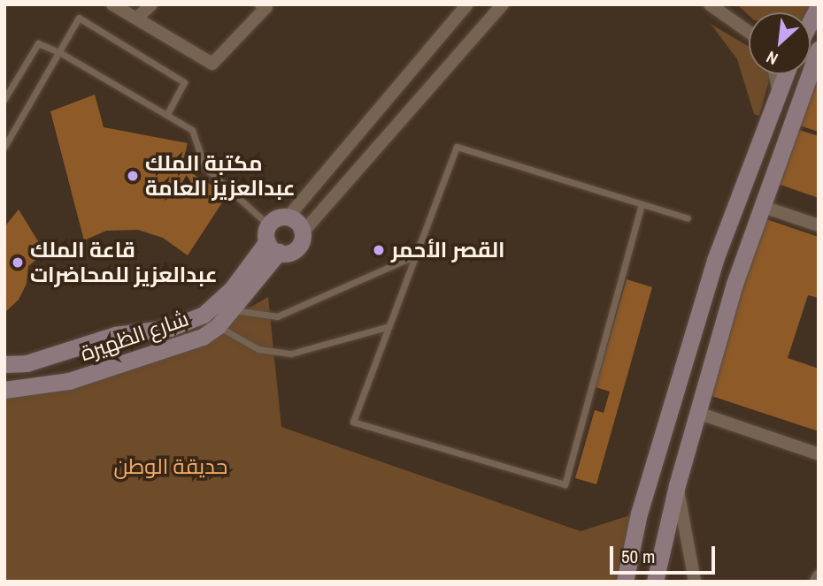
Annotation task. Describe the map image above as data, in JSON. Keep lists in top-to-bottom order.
{
  "streets": {
    "street": ["شارع الظهيرة"]
  },
  "parks": ["حديقة الوطن"],
  "places": ["مكتبة الملك عبدالعزيز العامة", "القصر الأحمر", "قاعة الملك عبدالعزيز للمحاضرات"],
  "scale_bar": "50 m",
  "north": "bottom left"
}
